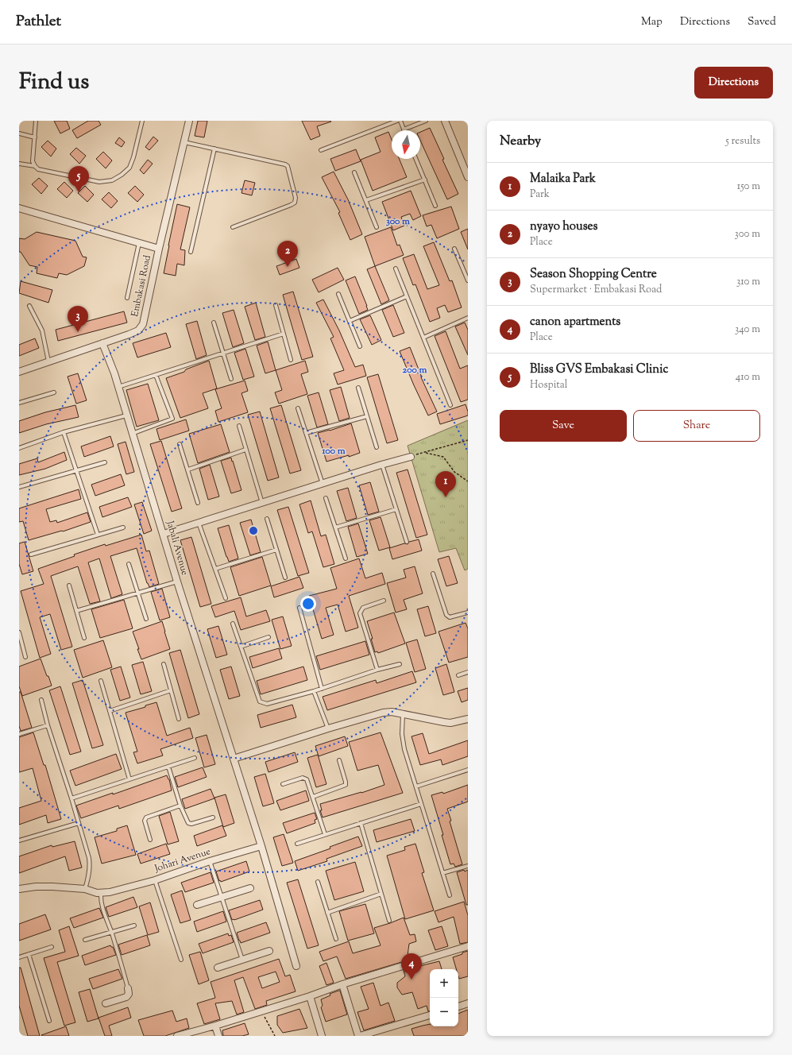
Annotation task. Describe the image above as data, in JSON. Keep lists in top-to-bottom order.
{
  "streets": {
    "street": ["Embakasi Road", "Jabali Avenue", "Johari Avenue"]
  },
  "crossings": [
    ["Embakasi Road", "Jabali Avenue"]
  ],
  "north": "bottom",
  "page": {
    "header": "Pathlet",
    "nav": ["Map", "Directions", "Saved"],
    "title": "Find us",
    "buttons": [
      "Directions",
      ["Save", "Share"]
    ],
    "heading": ["Nearby", "5 results"],
    "list": [
      {
        "mark": "1",
        "name": "Malaika Park",
        "note": "Park",
        "value": "150 m"
      },
      {
        "mark": "2",
        "name": "nyayo houses",
        "note": "Place",
        "value": "300 m"
      },
      {
        "mark": "3",
        "name": "Season Shopping Centre",
        "note": "Supermarket · Embakasi Road",
        "value": "310 m"
      },
      {
        "mark": "4",
        "name": "canon apartments",
        "note": "Place",
        "value": "340 m"
      },
      {
        "mark": "5",
        "name": "Bliss GVS Embakasi Clinic",
        "note": "Hospital",
        "value": "410 m"
      }
    ],
    "pins": [
      "5",
      "2",
      "3",
      "1",
      "4"
    ],
    "map_buttons": ["+", "−"]
  },
  "rings": ["300 m", "200 m", "100 m"]
}
